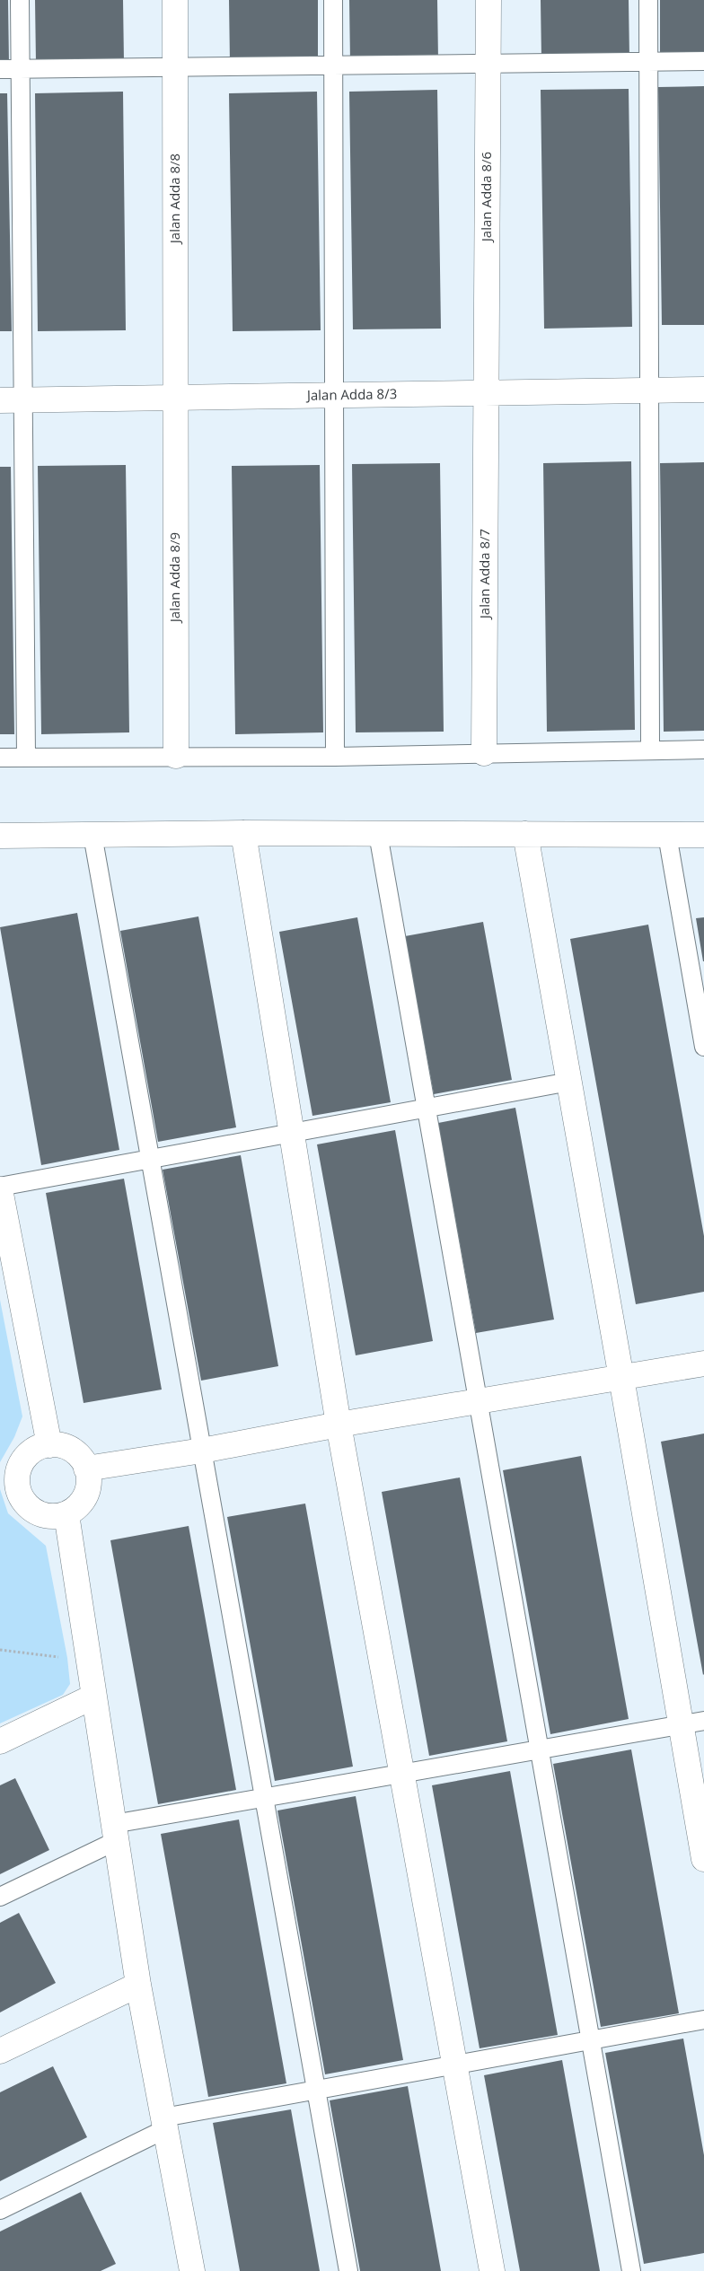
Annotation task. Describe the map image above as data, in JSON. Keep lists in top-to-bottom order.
{
  "streets": {
    "street": [
      "Jalan Adda 8/6",
      "Jalan Adda 8/8",
      "Jalan Adda 8/3",
      "Jalan Adda 8/7",
      "Jalan Adda 8/9"
    ]
  },
  "crossings": [
    ["Jalan Adda 8/6", "Jalan Adda 8/3"],
    ["Jalan Adda 8/6", "Jalan Adda 8/7"],
    ["Jalan Adda 8/8", "Jalan Adda 8/3"],
    ["Jalan Adda 8/8", "Jalan Adda 8/9"],
    ["Jalan Adda 8/3", "Jalan Adda 8/7"],
    ["Jalan Adda 8/3", "Jalan Adda 8/9"]
  ]
}
